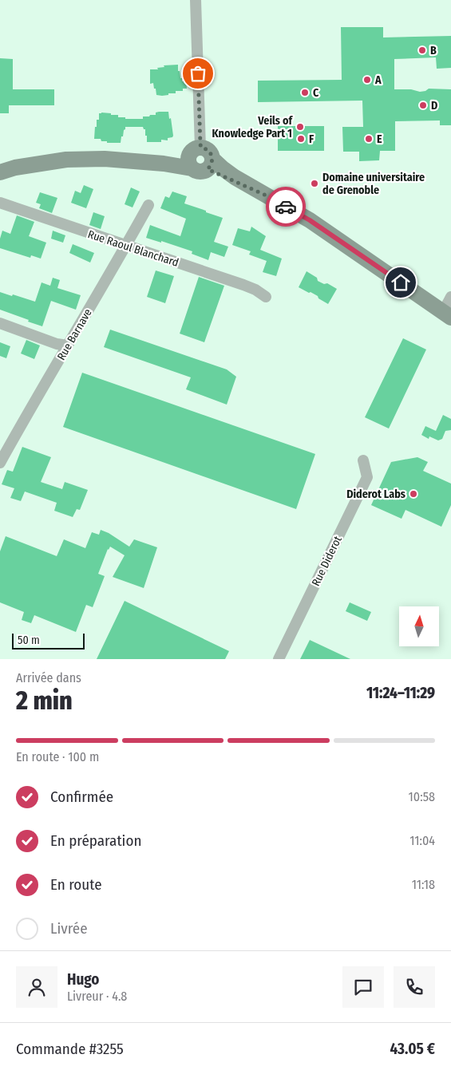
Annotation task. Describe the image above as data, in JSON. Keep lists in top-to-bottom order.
{
  "streets": {
    "street": ["Rue Raoul Blanchard", "Rue Barnave", "Rue Diderot"]
  },
  "crossings": [
    ["Rue Raoul Blanchard", "Rue Barnave"]
  ],
  "places": [
    "B",
    "A",
    "C",
    "D",
    "Veils of Knowledge Part 1",
    "F",
    "E",
    "Domaine universitaire de Grenoble",
    "Diderot Labs"
  ],
  "scale_bar": "50 m",
  "north": "top",
  "page": {
    "scale": "50 m",
    "heading": ["2 min", "Arrivée dans", "11:24–11:29"],
    "panel": [
      "Hugo",
      "Livreur · 4.8",
      "Commande #3255",
      "43.05 €"
    ],
    "bar": "En route · 100 m",
    "list": [
      ["Confirmée", "10:58"],
      ["En préparation", "11:04"],
      ["En route", "11:18"],
      "Livrée"
    ]
  }
}
